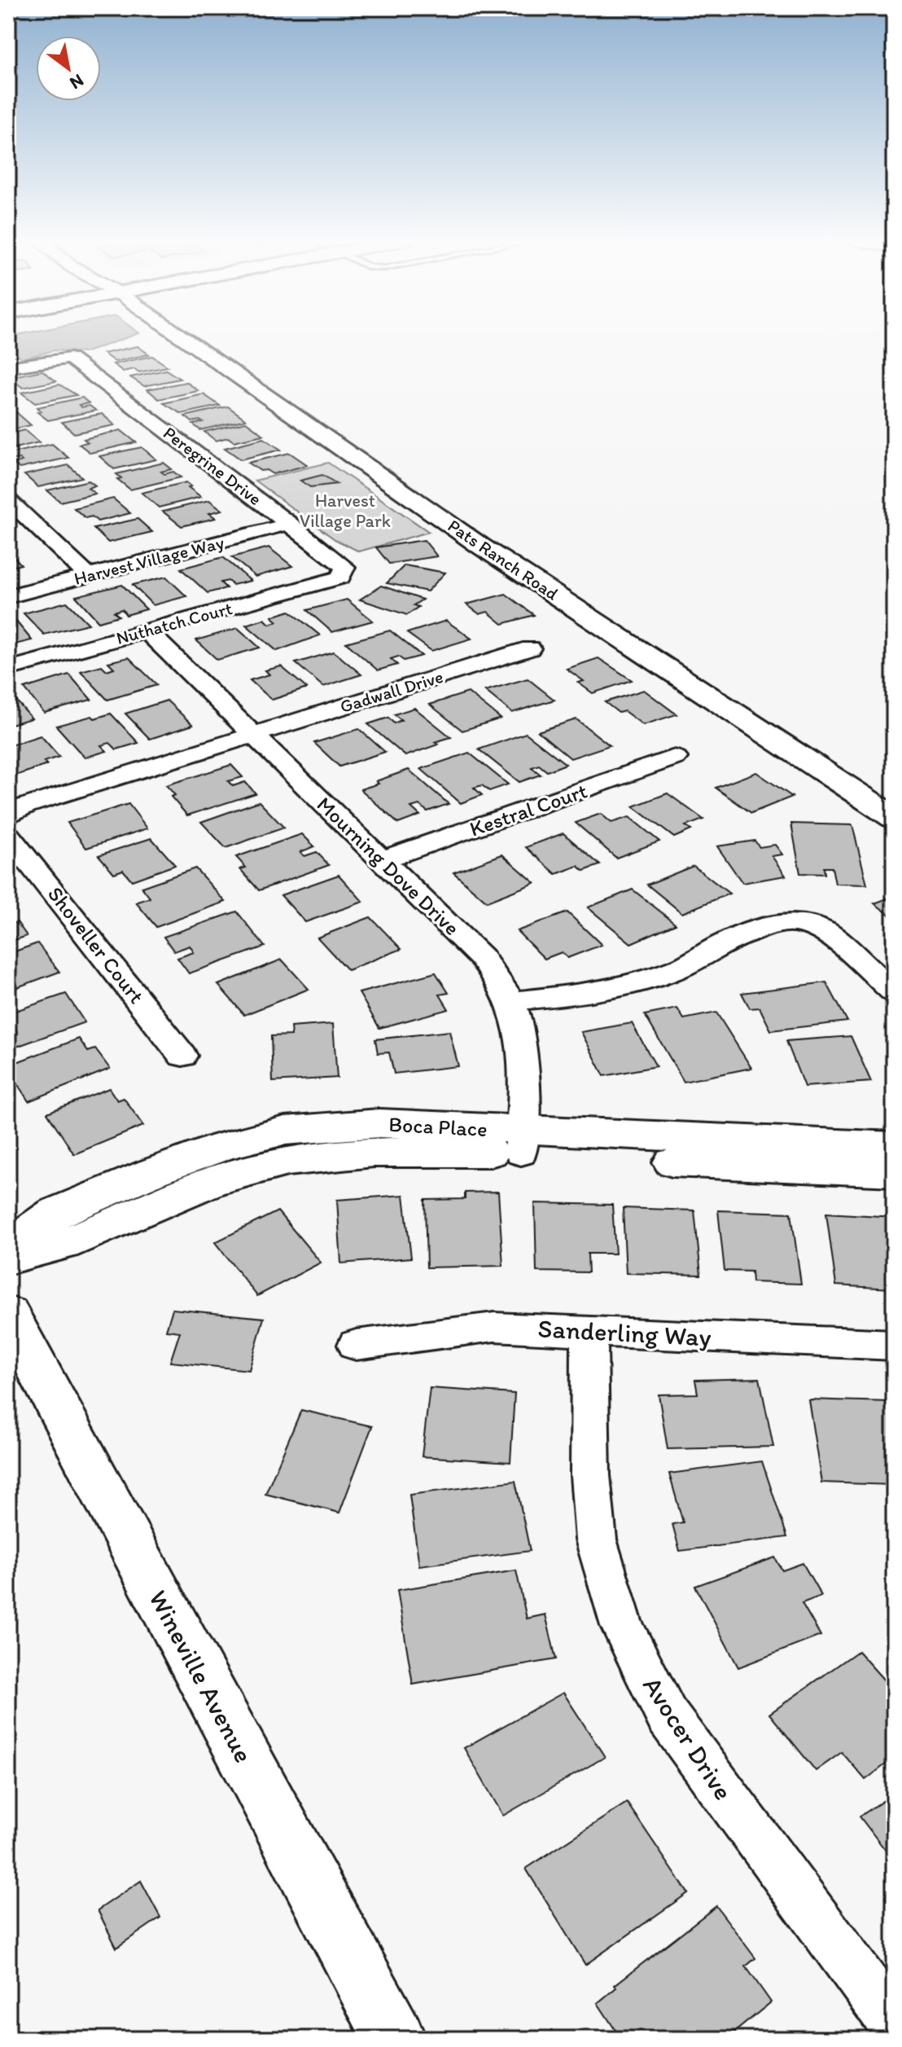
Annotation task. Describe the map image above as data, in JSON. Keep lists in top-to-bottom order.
{
  "streets": {
    "main road": ["Pats Ranch Road", "Boca Place", "Wineville Avenue"],
    "street": [
      "Peregrine Drive",
      "Harvest Village Way",
      "Nuthatch Court",
      "Gadwall Drive",
      "Kestral Court",
      "Mourning Dove Drive",
      "Shoveller Court",
      "Sanderling Way",
      "Avocer Drive"
    ]
  },
  "crossings": [
    ["Peregrine Drive", "Harvest Village Way"],
    ["Peregrine Drive", "Nuthatch Court"],
    ["Nuthatch Court", "Mourning Dove Drive"],
    ["Gadwall Drive", "Mourning Dove Drive"],
    ["Kestral Court", "Mourning Dove Drive"],
    ["Mourning Dove Drive", "Boca Place"],
    ["Sanderling Way", "Avocer Drive"]
  ],
  "parks": ["Harvest Village Park"],
  "north": "bottom right"
}
